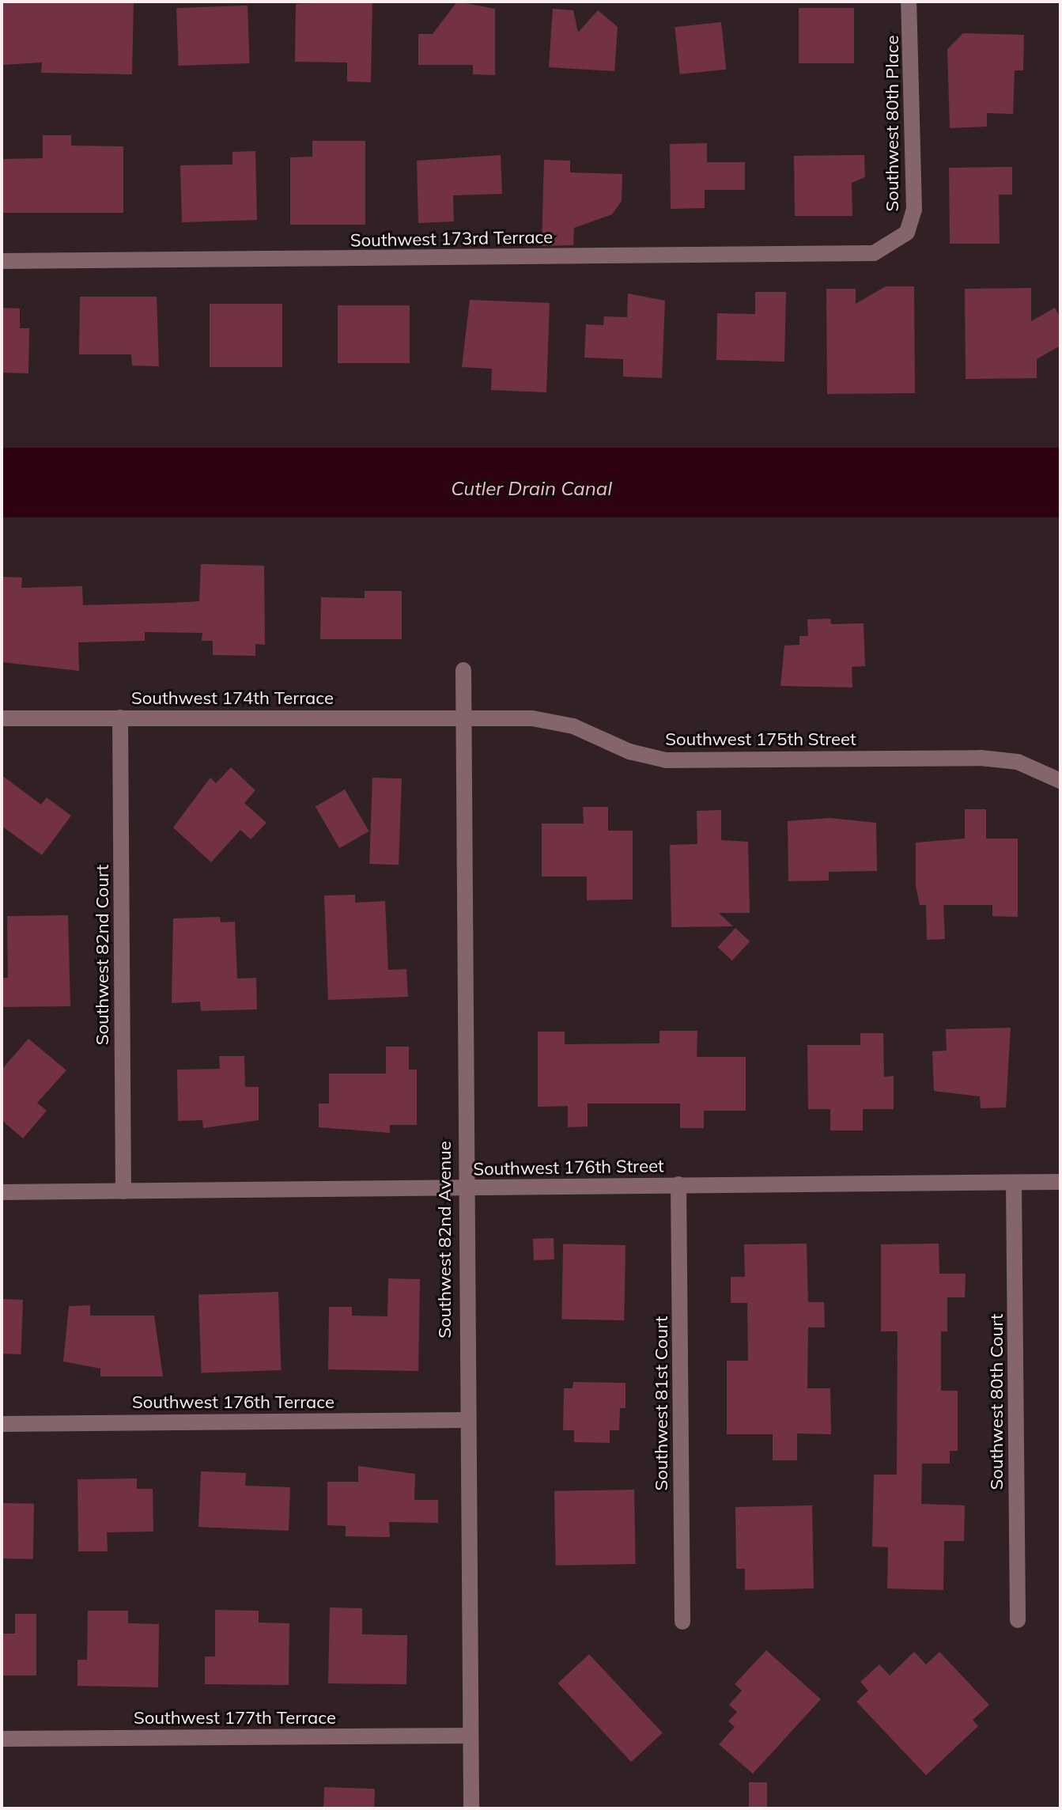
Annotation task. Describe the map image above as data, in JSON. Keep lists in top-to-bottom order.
{
  "streets": {
    "street": [
      "Southwest 80th Place",
      "Southwest 173rd Terrace",
      "Southwest 174th Terrace",
      "Southwest 175th Street",
      "Southwest 82nd Court",
      "Southwest 176th Street",
      "Southwest 82nd Avenue",
      "Southwest 80th Court",
      "Southwest 176th Terrace",
      "Southwest 81st Court",
      "Southwest 177th Terrace"
    ]
  },
  "crossings": [
    ["Southwest 80th Place", "Southwest 173rd Terrace"],
    ["Southwest 174th Terrace", "Southwest 175th Street"],
    ["Southwest 174th Terrace", "Southwest 82nd Court"],
    ["Southwest 174th Terrace", "Southwest 82nd Avenue"],
    ["Southwest 175th Street", "Southwest 82nd Avenue"],
    ["Southwest 82nd Court", "Southwest 176th Street"],
    ["Southwest 176th Street", "Southwest 82nd Avenue"],
    ["Southwest 176th Street", "Southwest 80th Court"],
    ["Southwest 176th Street", "Southwest 81st Court"],
    ["Southwest 82nd Avenue", "Southwest 176th Terrace"],
    ["Southwest 82nd Avenue", "Southwest 177th Terrace"]
  ],
  "water": ["Cutler Drain Canal"]
}
